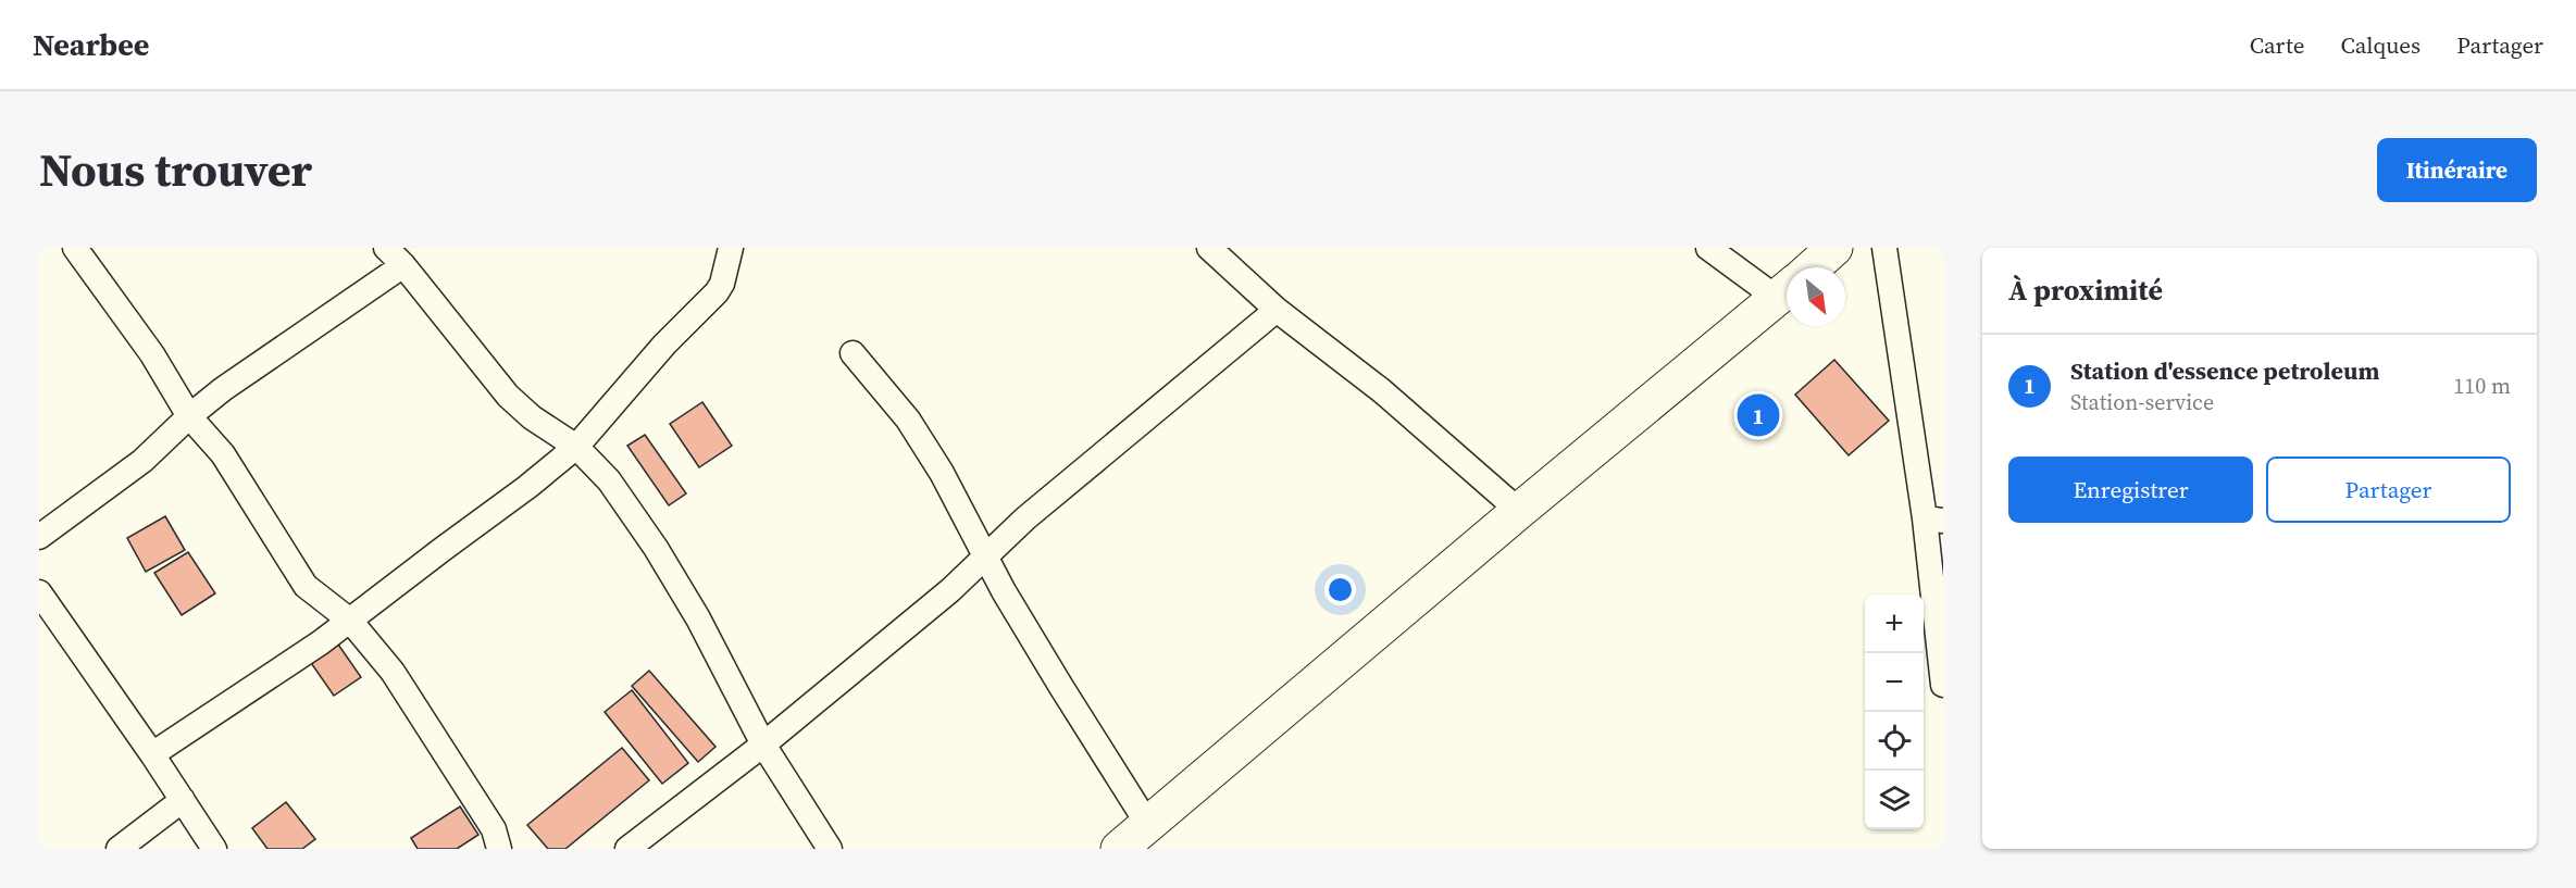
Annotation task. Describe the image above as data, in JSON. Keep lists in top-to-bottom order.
{
  "north": "bottom right",
  "page": {
    "header": "Nearbee",
    "nav": ["Carte", "Calques", "Partager"],
    "title": "Nous trouver",
    "buttons": [
      "Itinéraire",
      ["Enregistrer", "Partager"]
    ],
    "heading": "À proximité",
    "list": [
      {
        "mark": "1",
        "name": "Station d'essence petroleum",
        "note": "Station-service",
        "value": "110 m"
      }
    ],
    "pins": "1",
    "map_buttons": ["+", "−"]
  }
}
